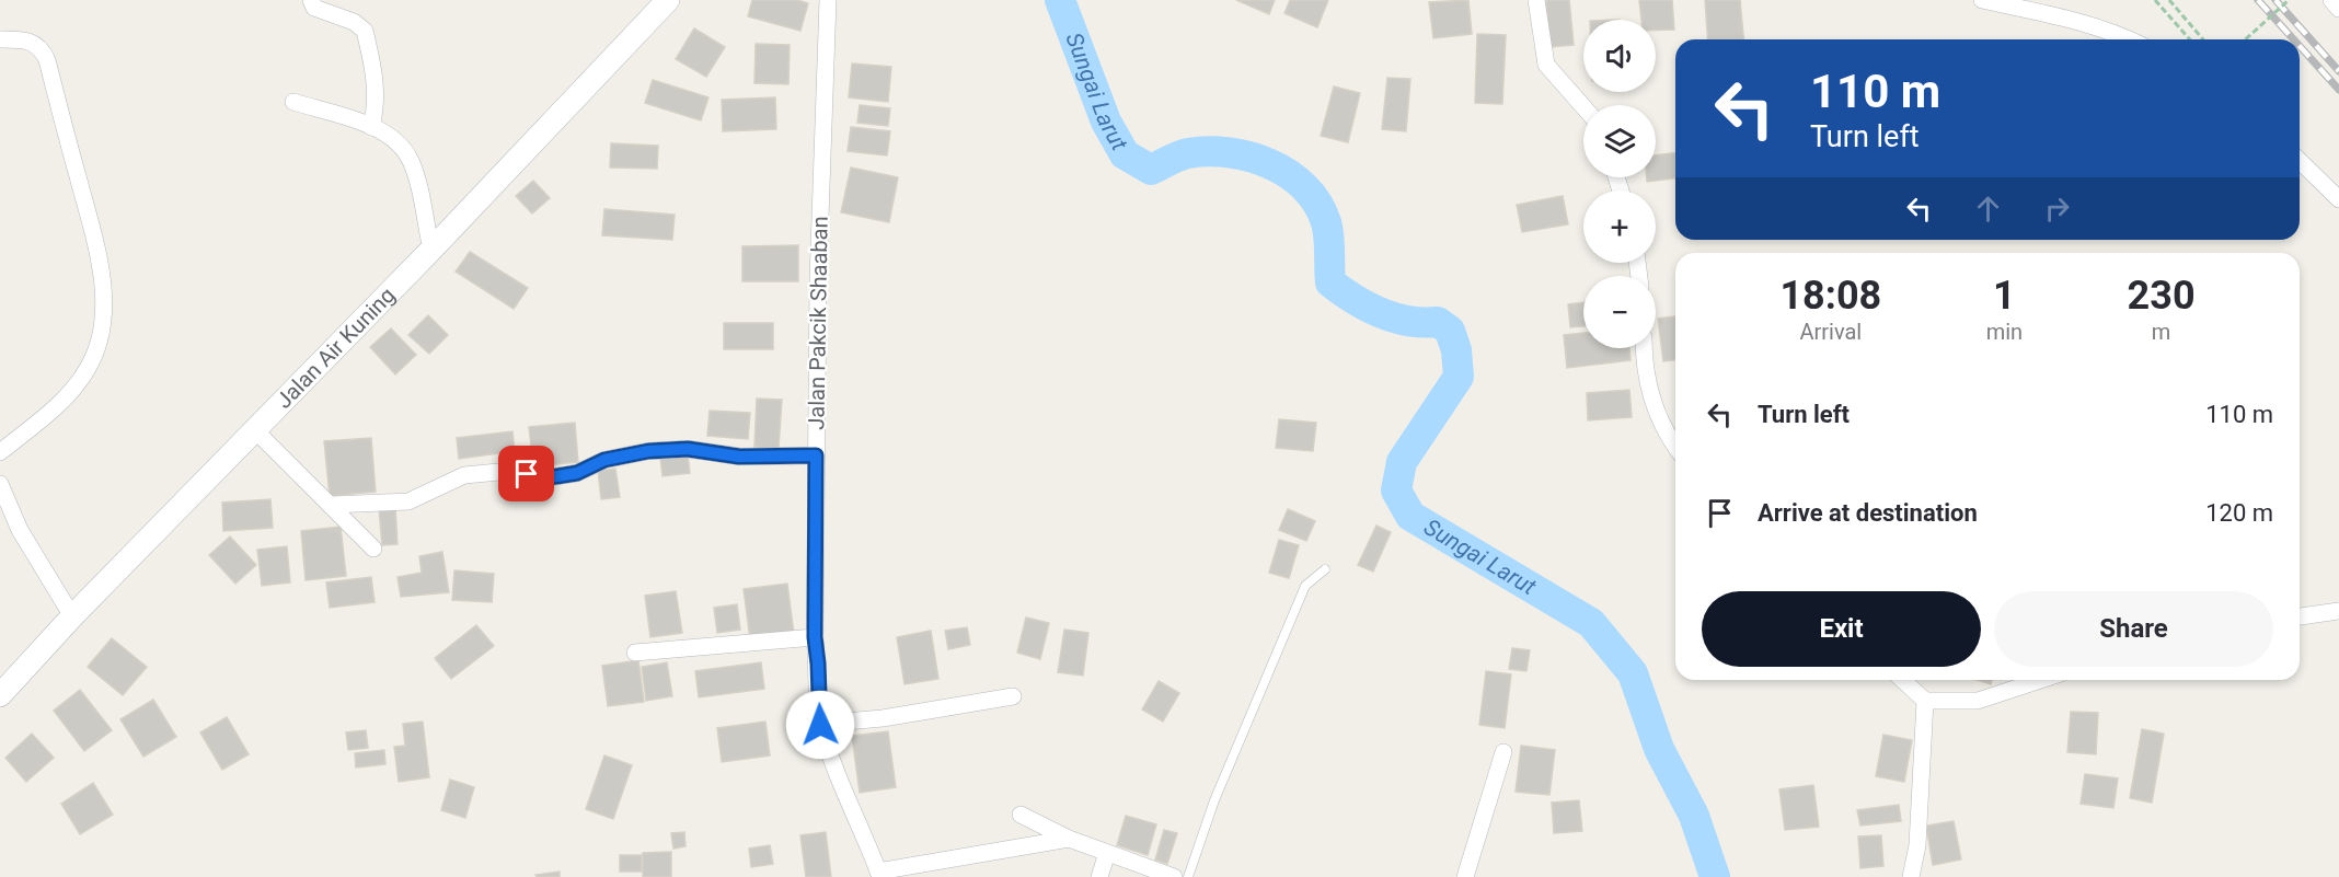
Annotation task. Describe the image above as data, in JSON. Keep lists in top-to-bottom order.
{
  "streets": {
    "main road": ["Jalan Air Kuning"],
    "street": ["Jalan Pakcik Shaaban"]
  },
  "water": ["Sungai Larut"],
  "page": {
    "map_buttons": ["+", "−"],
    "turn": ["110 m", "Turn left"],
    "eta": [
      "18:08",
      "Arrival",
      "1",
      "min",
      "230",
      "m"
    ],
    "list": [
      {
        "name": "Turn left",
        "value": "110 m"
      },
      {
        "name": "Arrive at destination",
        "value": "120 m"
      }
    ],
    "buttons": ["Exit", "Share"]
  }
}
